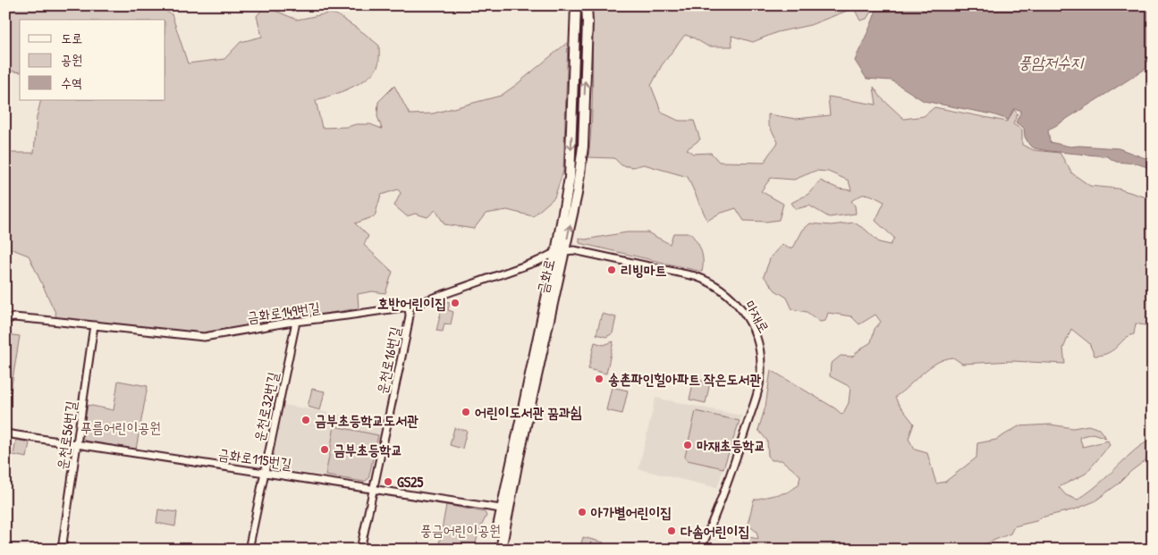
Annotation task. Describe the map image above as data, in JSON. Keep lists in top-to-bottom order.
{
  "streets": {
    "main road": ["금화로"],
    "street": [
      "금화로149번길",
      "마재로",
      "운천로16번길",
      "운천로32번길",
      "운천로56번길",
      "금화로115번길"
    ]
  },
  "crossings": [
    ["금화로", "금화로149번길"],
    ["금화로", "마재로"],
    ["금화로", "금화로115번길"],
    ["금화로149번길", "마재로"],
    ["금화로149번길", "운천로16번길"],
    ["금화로149번길", "운천로32번길"],
    ["금화로149번길", "운천로56번길"],
    ["운천로16번길", "금화로115번길"],
    ["운천로32번길", "금화로115번길"],
    ["운천로56번길", "금화로115번길"]
  ],
  "water": ["풍암저수지"],
  "parks": ["푸름어린이공원", "풍금어린이공원"],
  "places": [
    "리빙마트",
    "호반어린이집",
    "송촌파인힐아파트 작은도서관",
    "어린이도서관 꿈과쉼",
    "금부초등학교도서관",
    "마재초등학교",
    "금부초등학교",
    "GS25",
    "아가별어린이집",
    "다솜어린이집"
  ],
  "legend": ["도로", "공원", "수역"]
}
